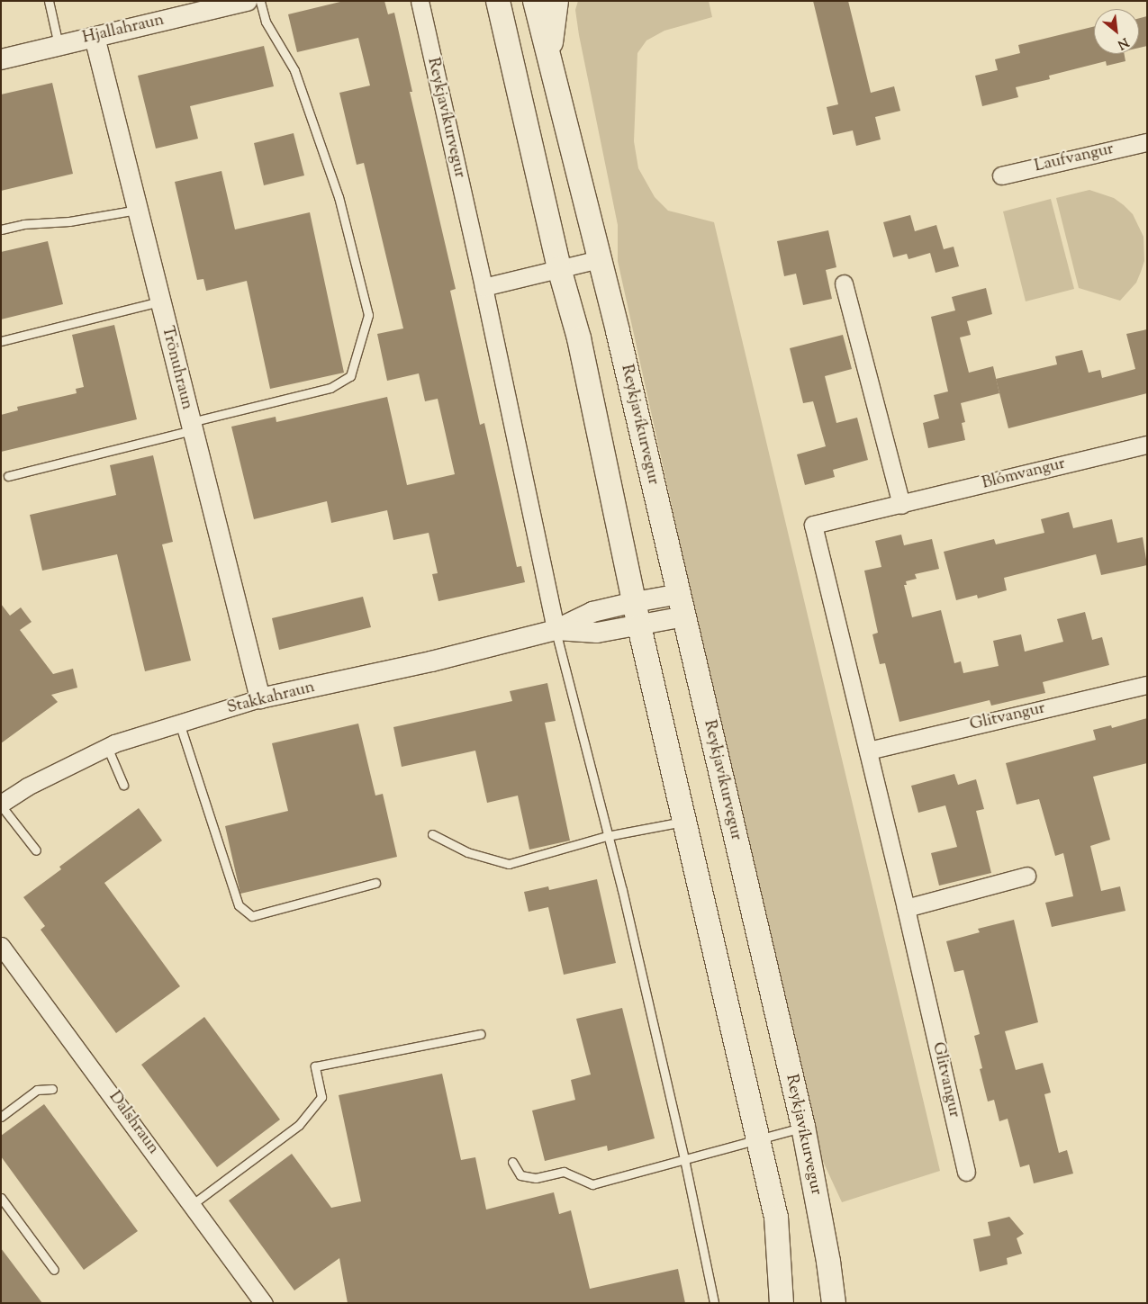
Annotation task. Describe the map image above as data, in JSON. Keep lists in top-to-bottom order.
{
  "streets": {
    "main road": ["Reykjavíkurvegur"],
    "street": [
      "Hjallahraun",
      "Laufvangur",
      "Trönuhraun",
      "Blómvangur",
      "Stakkahraun",
      "Glitvangur",
      "Dalshraun"
    ]
  },
  "crossings": [
    ["Hjallahraun", "Trönuhraun"],
    ["Reykjavíkurvegur", "Stakkahraun"],
    ["Trönuhraun", "Stakkahraun"],
    ["Blómvangur", "Glitvangur"]
  ],
  "north": "bottom right"
}
